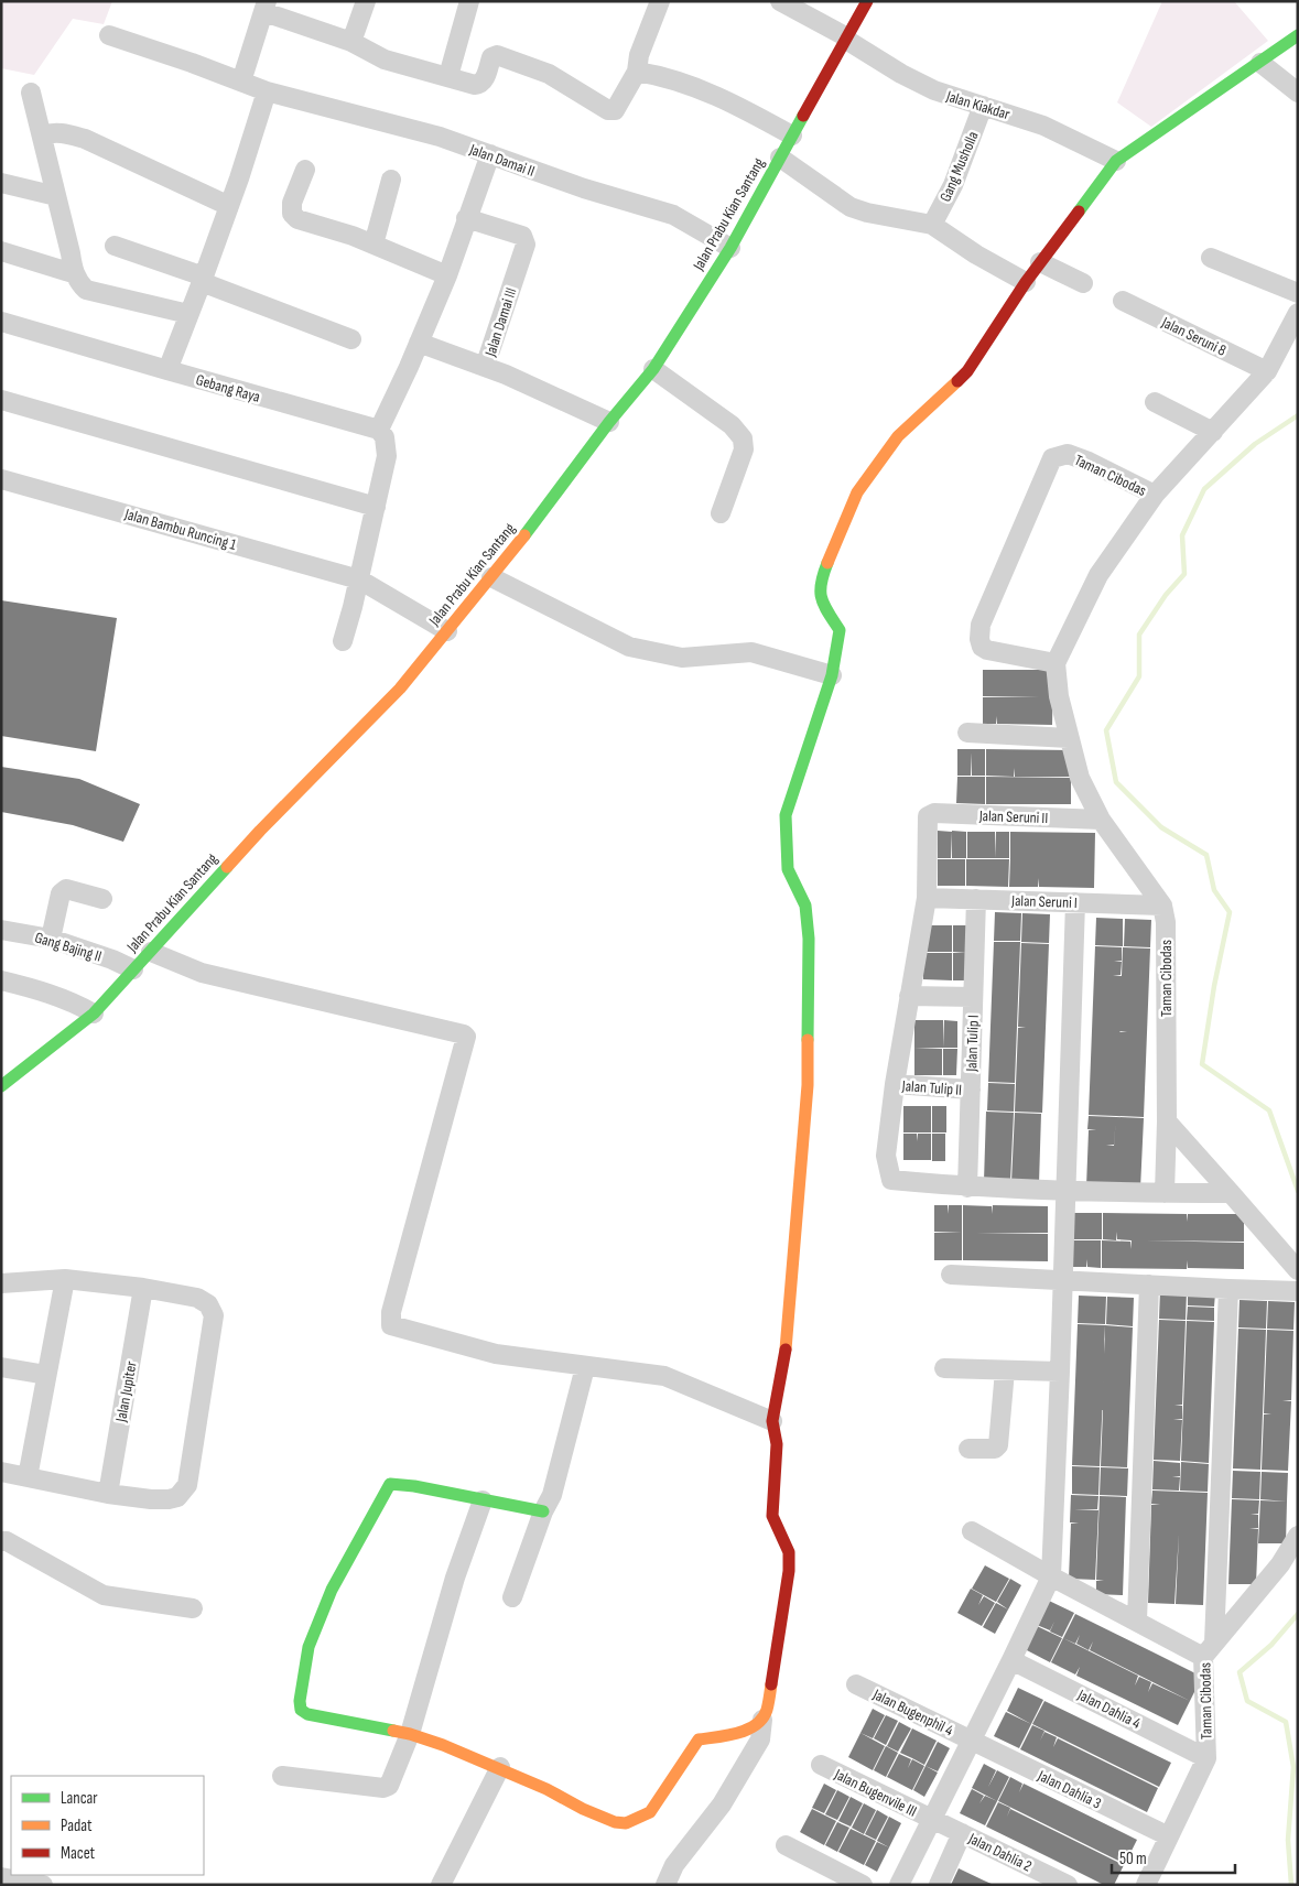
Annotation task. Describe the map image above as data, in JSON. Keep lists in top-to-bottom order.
{
  "streets": {
    "street": [
      "Jalan Kiakdar",
      "Jalan Damai II",
      "Gang Musholla",
      "Jalan Prabu Kian Santang",
      "Jalan Damai III",
      "Jalan Seruni 8",
      "Gebang Raya",
      "Taman Cibodas",
      "Jalan Bambu Runcing 1",
      "Jalan Seruni II",
      "Jalan Seruni I",
      "Gang Bajing II",
      "Jalan Tulip I",
      "Jalan Tulip II",
      "Jalan Jupiter",
      "Jalan Dahlia 4",
      "Jalan Bugenphil 4",
      "Jalan Dahlia 3",
      "Jalan Bugenvile III",
      "Jalan Dahlia 2"
    ]
  },
  "crossings": [
    ["Jalan Kiakdar", "Gang Musholla"],
    ["Jalan Kiakdar", "Jalan Prabu Kian Santang"],
    ["Jalan Damai II", "Jalan Prabu Kian Santang"],
    ["Jalan Prabu Kian Santang", "Jalan Damai III"],
    ["Jalan Prabu Kian Santang", "Gang Bajing II"],
    ["Taman Cibodas", "Jalan Seruni II"],
    ["Taman Cibodas", "Jalan Seruni I"],
    ["Taman Cibodas", "Jalan Dahlia 4"],
    ["Taman Cibodas", "Jalan Dahlia 3"],
    ["Jalan Seruni II", "Jalan Seruni I"],
    ["Jalan Seruni I", "Jalan Tulip I"],
    ["Jalan Tulip I", "Jalan Tulip II"],
    ["Jalan Bugenphil 4", "Jalan Dahlia 3"],
    ["Jalan Bugenvile III", "Jalan Dahlia 2"]
  ],
  "legend": ["Lancar", "Padat", "Macet"],
  "scale_bar": "50 m"
}
